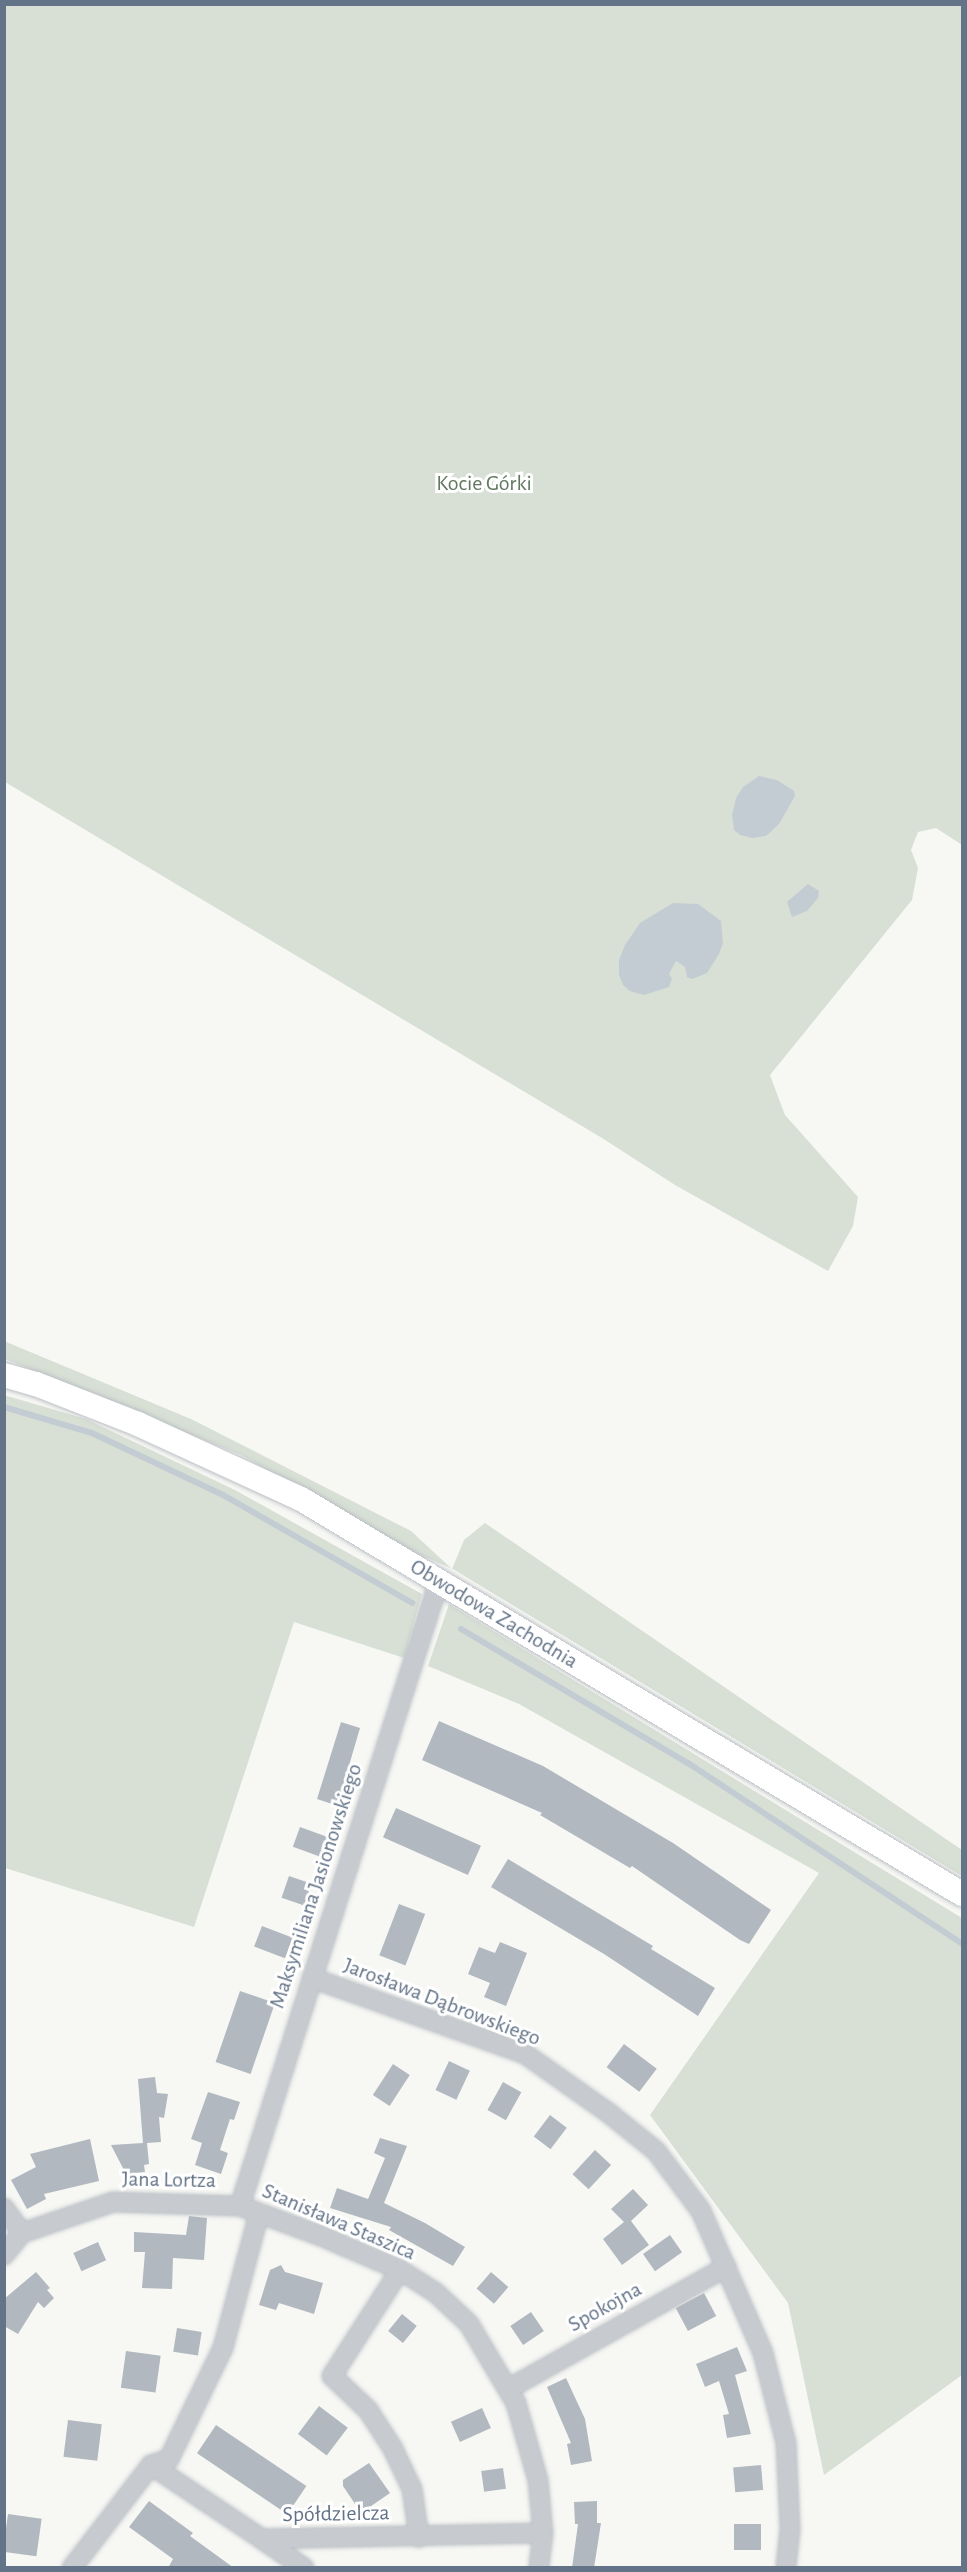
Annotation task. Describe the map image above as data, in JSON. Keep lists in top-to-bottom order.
{
  "streets": {
    "main road": ["Obwodowa Zachodnia"],
    "street": [
      "Maksymiliana Jasionowskiego",
      "Jarosława Dąbrowskiego",
      "Jana Lortza",
      "Stanisława Staszica",
      "Spokojna",
      "Spółdzielcza"
    ]
  },
  "crossings": [
    ["Obwodowa Zachodnia", "Maksymiliana Jasionowskiego"],
    ["Maksymiliana Jasionowskiego", "Jarosława Dąbrowskiego"],
    ["Maksymiliana Jasionowskiego", "Jana Lortza"],
    ["Maksymiliana Jasionowskiego", "Stanisława Staszica"],
    ["Jarosława Dąbrowskiego", "Spokojna"],
    ["Jana Lortza", "Stanisława Staszica"],
    ["Stanisława Staszica", "Spokojna"],
    ["Stanisława Staszica", "Spółdzielcza"]
  ],
  "parks": ["Kocie Górki"]
}
